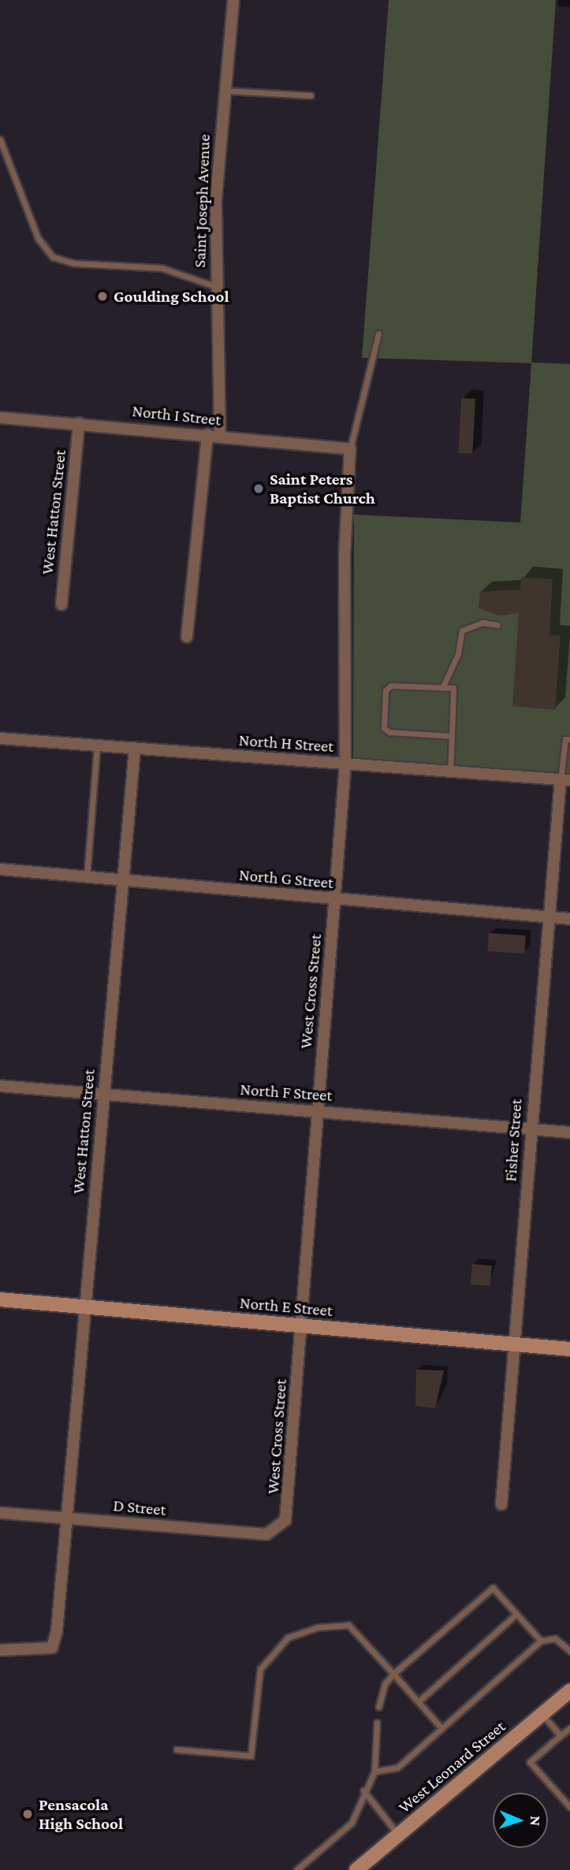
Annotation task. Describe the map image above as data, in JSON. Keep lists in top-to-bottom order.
{
  "streets": {
    "street": [
      "Saint Joseph Avenue",
      "North I Street",
      "West Hatton Street",
      "North H Street",
      "North G Street",
      "West Cross Street",
      "North F Street",
      "Fisher Street",
      "North E Street",
      "D Street",
      "West Leonard Street"
    ]
  },
  "crossings": [
    ["Saint Joseph Avenue", "North I Street"],
    ["North I Street", "West Hatton Street"],
    ["North I Street", "West Cross Street"],
    ["West Hatton Street", "North H Street"],
    ["West Hatton Street", "North G Street"],
    ["West Hatton Street", "North F Street"],
    ["West Hatton Street", "North E Street"],
    ["West Hatton Street", "D Street"],
    ["North H Street", "West Cross Street"],
    ["North H Street", "Fisher Street"],
    ["North G Street", "West Cross Street"],
    ["North G Street", "Fisher Street"],
    ["West Cross Street", "North F Street"],
    ["West Cross Street", "North E Street"],
    ["West Cross Street", "D Street"],
    ["North F Street", "Fisher Street"],
    ["Fisher Street", "North E Street"]
  ],
  "places": ["Goulding School", "Saint Peters Baptist Church", "Pensacola High School"],
  "north": "right"
}
